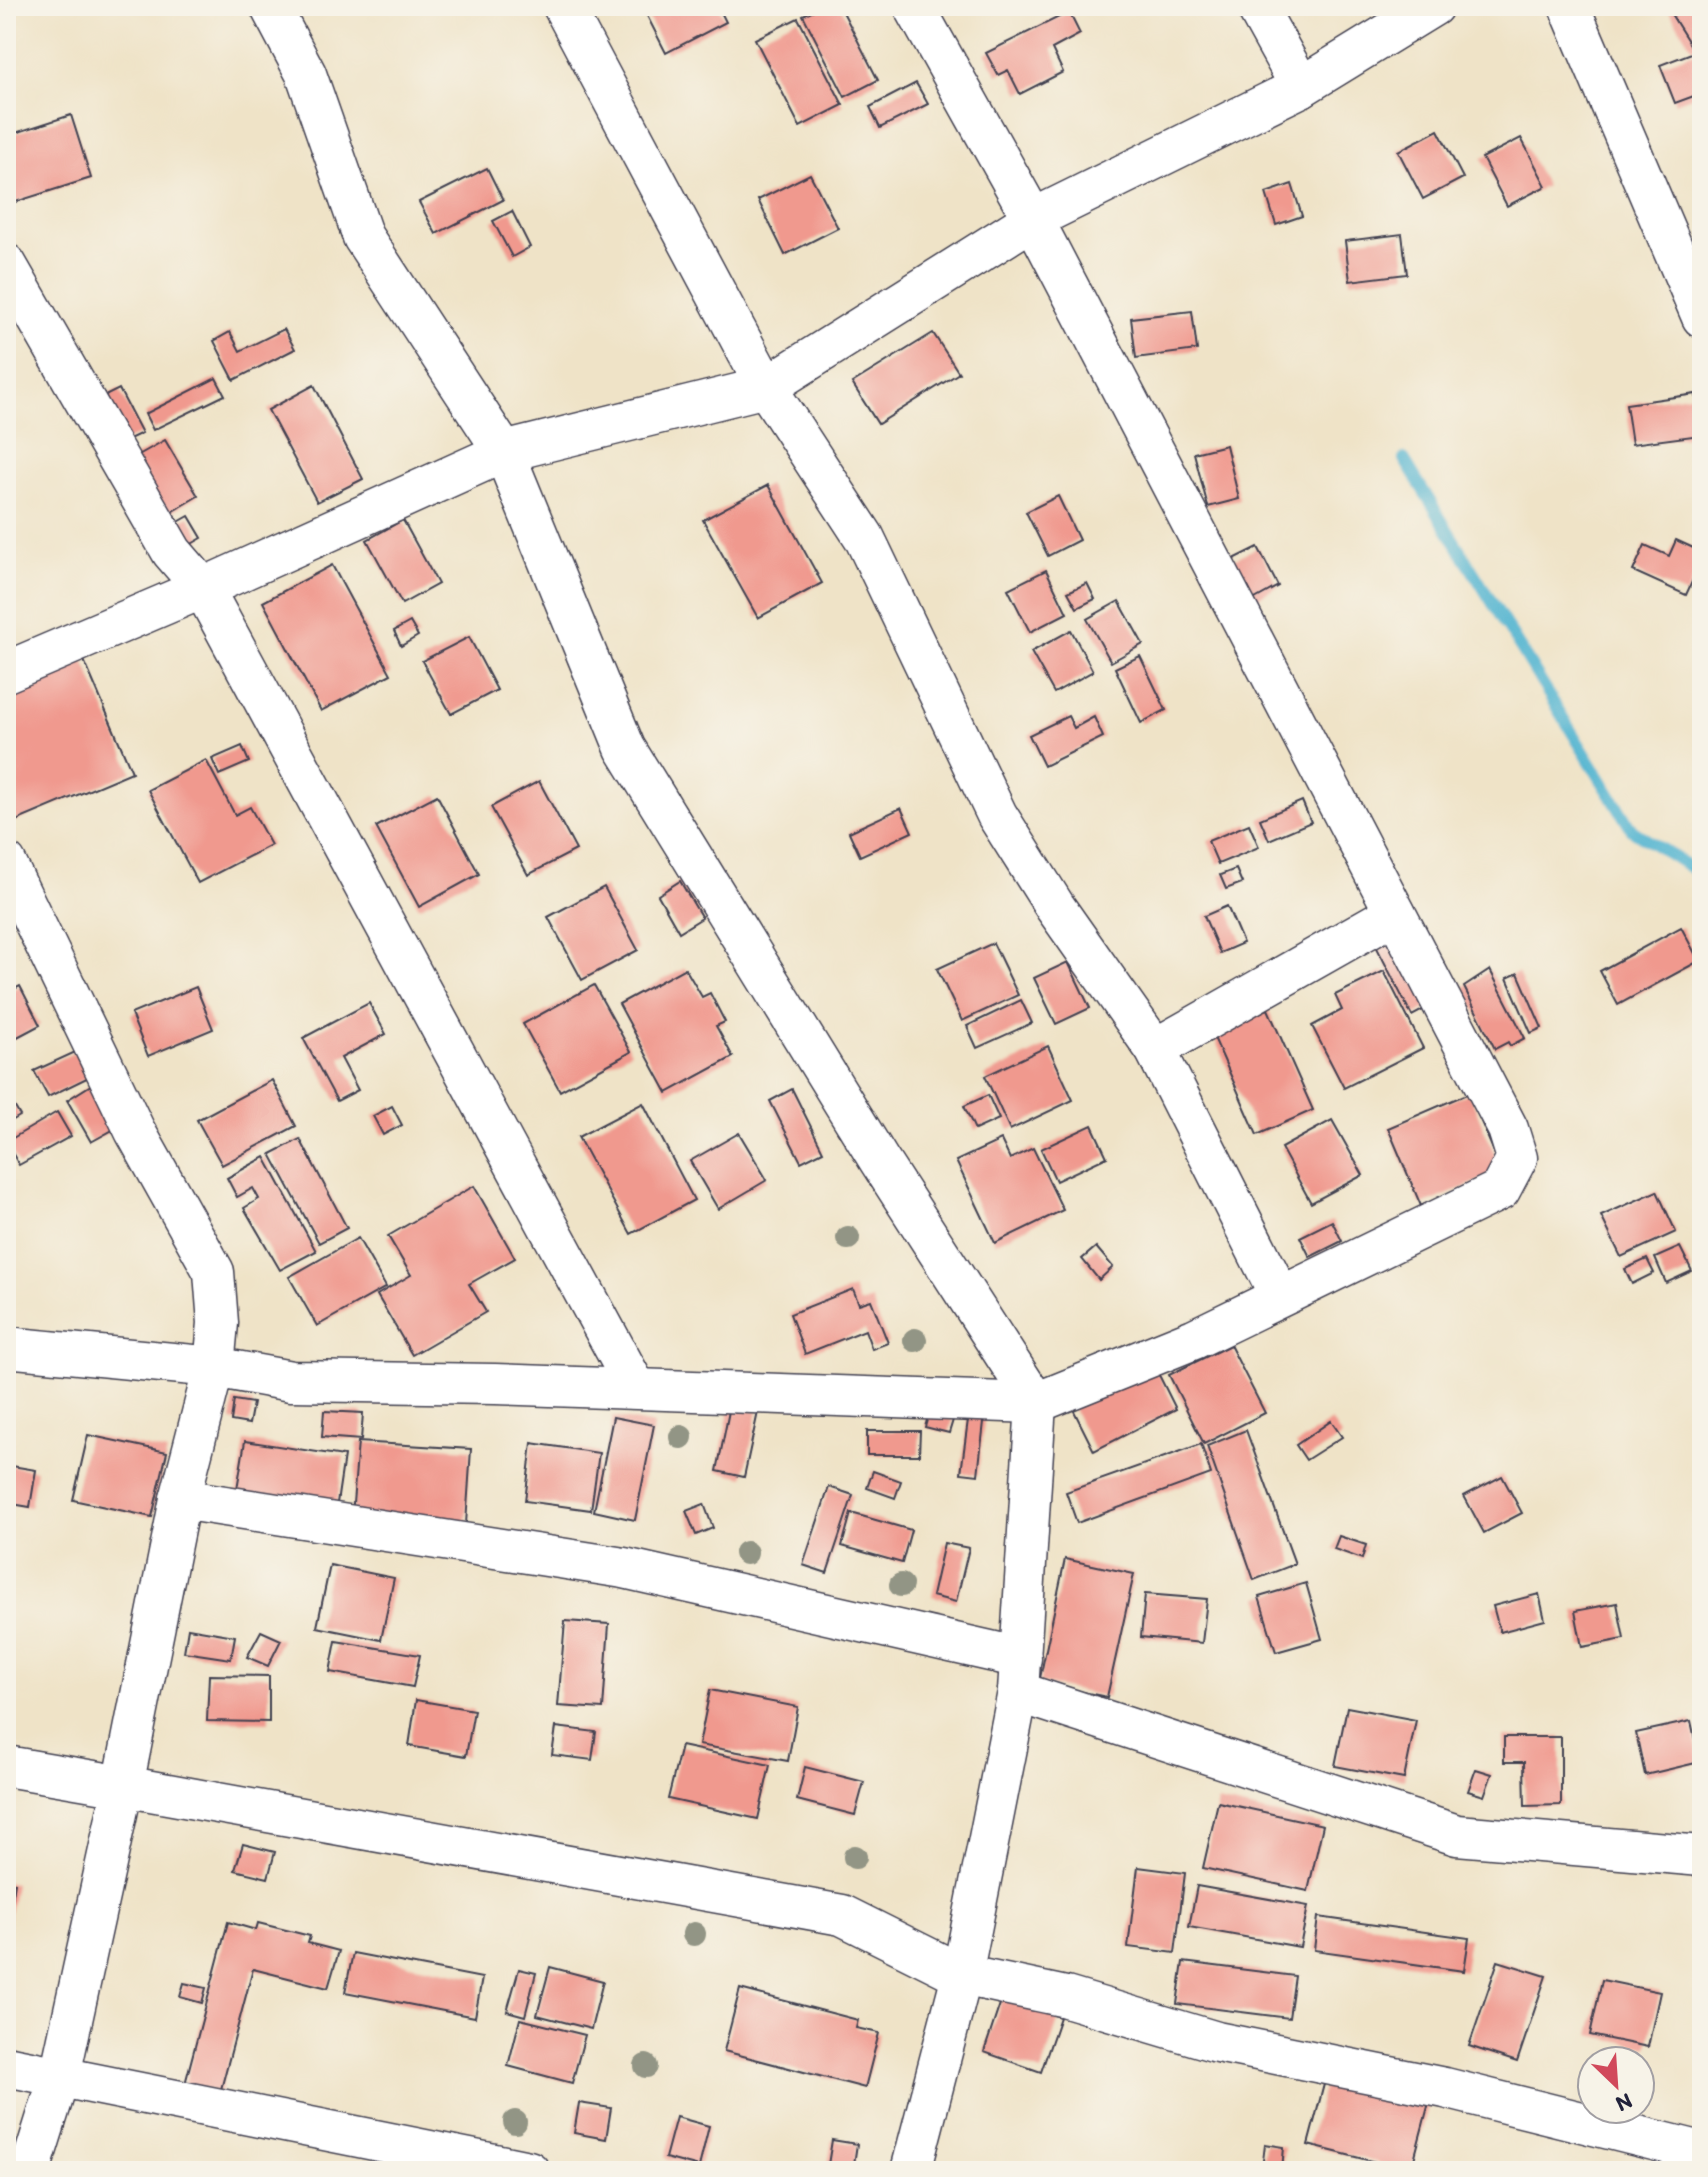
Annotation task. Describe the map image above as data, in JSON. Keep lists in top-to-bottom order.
{
  "north": "bottom right"
}
